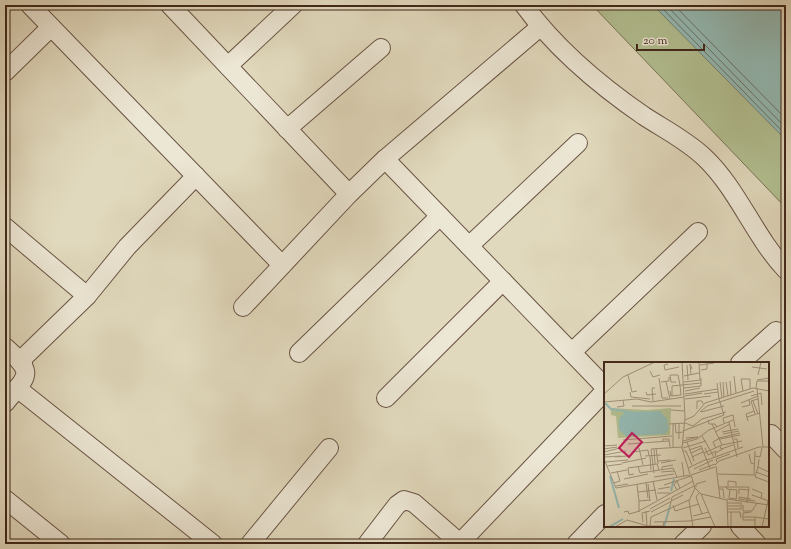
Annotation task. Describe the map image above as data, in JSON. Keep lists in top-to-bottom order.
{
  "scale_bar": "20 m"
}
